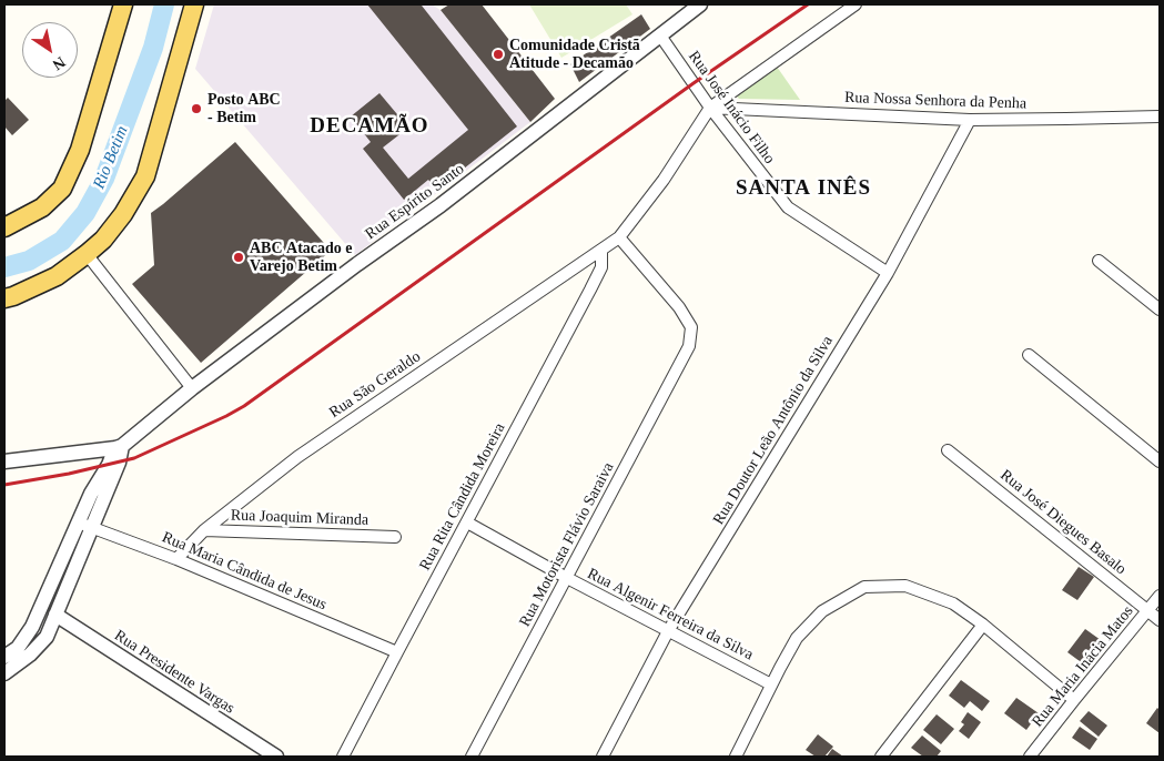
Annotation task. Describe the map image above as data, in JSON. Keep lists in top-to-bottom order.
{
  "streets": {
    "street": [
      "Rua Nossa Senhora da Penha",
      "Rua José Inácio Filho",
      "Rua Espírito Santo",
      "Rua São Geraldo",
      "Rua Doutor Leão Antônio da Silva",
      "Rua Rita Cândida Moreira",
      "Rua Joaquim Miranda",
      "Rua José Diegues Basalo",
      "Rua Motorista Flávio Saraiva",
      "Rua Maria Cândida de Jesus",
      "Rua Algenir Ferreira da Silva",
      "Rua Maria Inácia Matos",
      "Rua Presidente Vargas"
    ]
  },
  "crossings": [
    ["Rua Nossa Senhora da Penha", "Rua José Inácio Filho"],
    ["Rua Nossa Senhora da Penha", "Rua São Geraldo"],
    ["Rua Nossa Senhora da Penha", "Rua Doutor Leão Antônio da Silva"],
    ["Rua José Inácio Filho", "Rua Espírito Santo"],
    ["Rua José Inácio Filho", "Rua São Geraldo"],
    ["Rua José Inácio Filho", "Rua Doutor Leão Antônio da Silva"],
    ["Rua São Geraldo", "Rua Rita Cândida Moreira"],
    ["Rua São Geraldo", "Rua Joaquim Miranda"],
    ["Rua São Geraldo", "Rua Motorista Flávio Saraiva"],
    ["Rua São Geraldo", "Rua Maria Cândida de Jesus"],
    ["Rua Doutor Leão Antônio da Silva", "Rua Algenir Ferreira da Silva"],
    ["Rua Rita Cândida Moreira", "Rua Maria Cândida de Jesus"],
    ["Rua Rita Cândida Moreira", "Rua Algenir Ferreira da Silva"],
    ["Rua José Diegues Basalo", "Rua Maria Inácia Matos"],
    ["Rua Motorista Flávio Saraiva", "Rua Algenir Ferreira da Silva"]
  ],
  "districts": ["DECAMÃO", "SANTA INÊS"],
  "water": ["Rio Betim"],
  "places": ["Comunidade Cristã Atitude - Decamão", "Posto ABC - Betim", "ABC Atacado e Varejo Betim"],
  "north": "bottom right"
}
